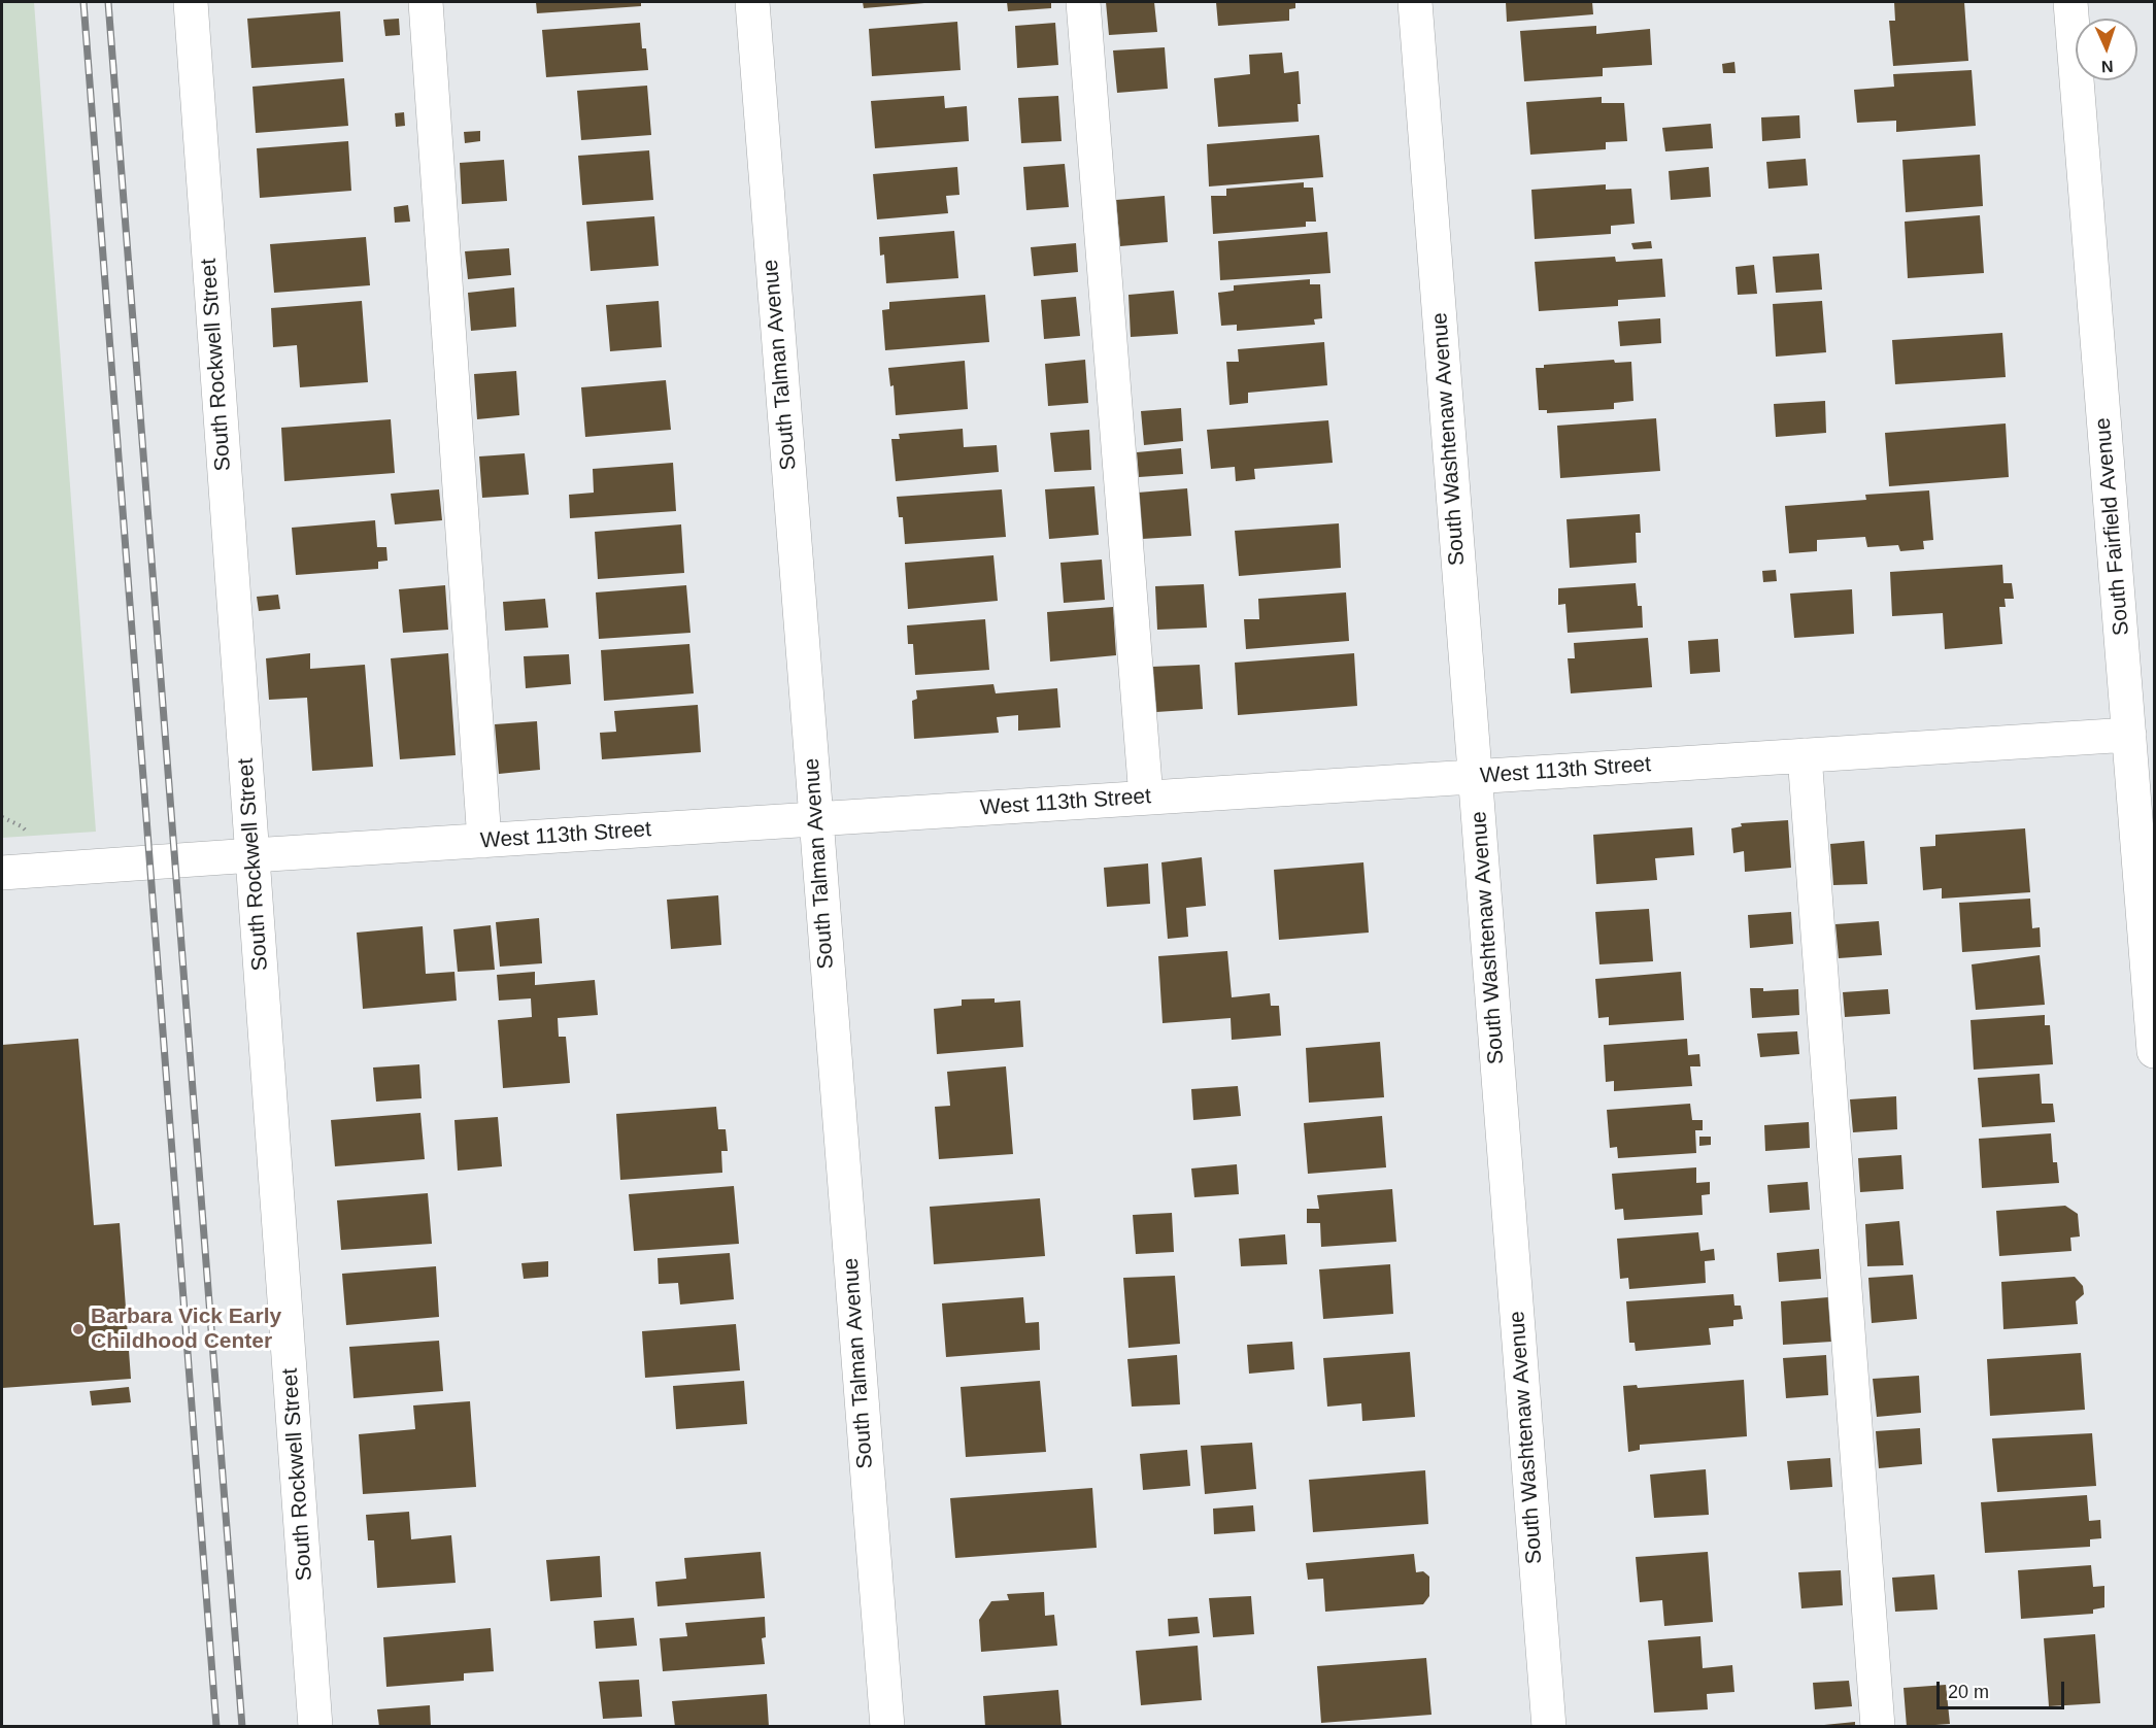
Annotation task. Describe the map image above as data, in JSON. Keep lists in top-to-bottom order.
{
  "streets": {
    "street": [
      "South Rockwell Street",
      "South Talman Avenue",
      "South Washtenaw Avenue",
      "South Fairfield Avenue",
      "West 113th Street"
    ]
  },
  "crossings": [
    ["South Rockwell Street", "West 113th Street"],
    ["South Talman Avenue", "West 113th Street"],
    ["South Washtenaw Avenue", "West 113th Street"],
    ["South Fairfield Avenue", "West 113th Street"]
  ],
  "places": ["Barbara Vick Early Childhood Center"],
  "scale_bar": "20 m",
  "north": "bottom"
}
